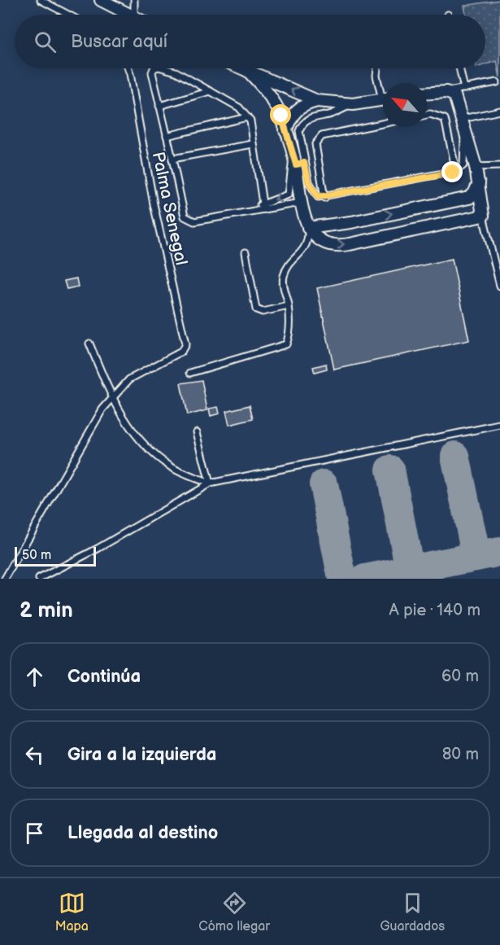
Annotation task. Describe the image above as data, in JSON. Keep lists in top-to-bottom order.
{
  "streets": {
    "lane": ["Palma Senegal"]
  },
  "scale_bar": "50 m",
  "north": "top left",
  "page": {
    "search": "Buscar aquí",
    "scale": "50 m",
    "heading": ["2 min", "A pie · 140 m"],
    "list": [
      ["Continúa", "60 m"],
      ["Gira a la izquierda", "80 m"],
      "Llegada al destino"
    ],
    "nav": ["Mapa", "Cómo llegar", "Guardados"]
  }
}
